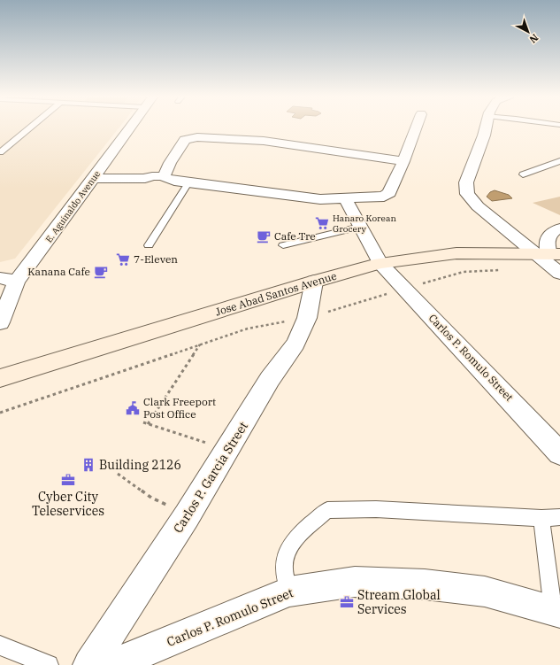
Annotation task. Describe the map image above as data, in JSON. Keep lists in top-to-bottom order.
{
  "streets": {
    "main road": ["Jose Abad Santos Avenue"],
    "street": ["E. Aguinaldo Avenue", "Carlos P. Romulo Street", "Carlos P. Garcia Street"]
  },
  "crossings": [
    ["Jose Abad Santos Avenue", "Carlos P. Romulo Street"],
    ["Jose Abad Santos Avenue", "Carlos P. Garcia Street"]
  ],
  "places": {
    "supermarket": ["Hanaro Korean Grocery", "7-Eleven"],
    "cafe": ["Cafe Tre", "Kanana Cafe"],
    "public building": ["Clark Freeport Post Office"],
    "building": ["Building 2126"],
    "office": ["Cyber City Teleservices", "Stream Global Services"]
  },
  "north": "bottom right"
}
